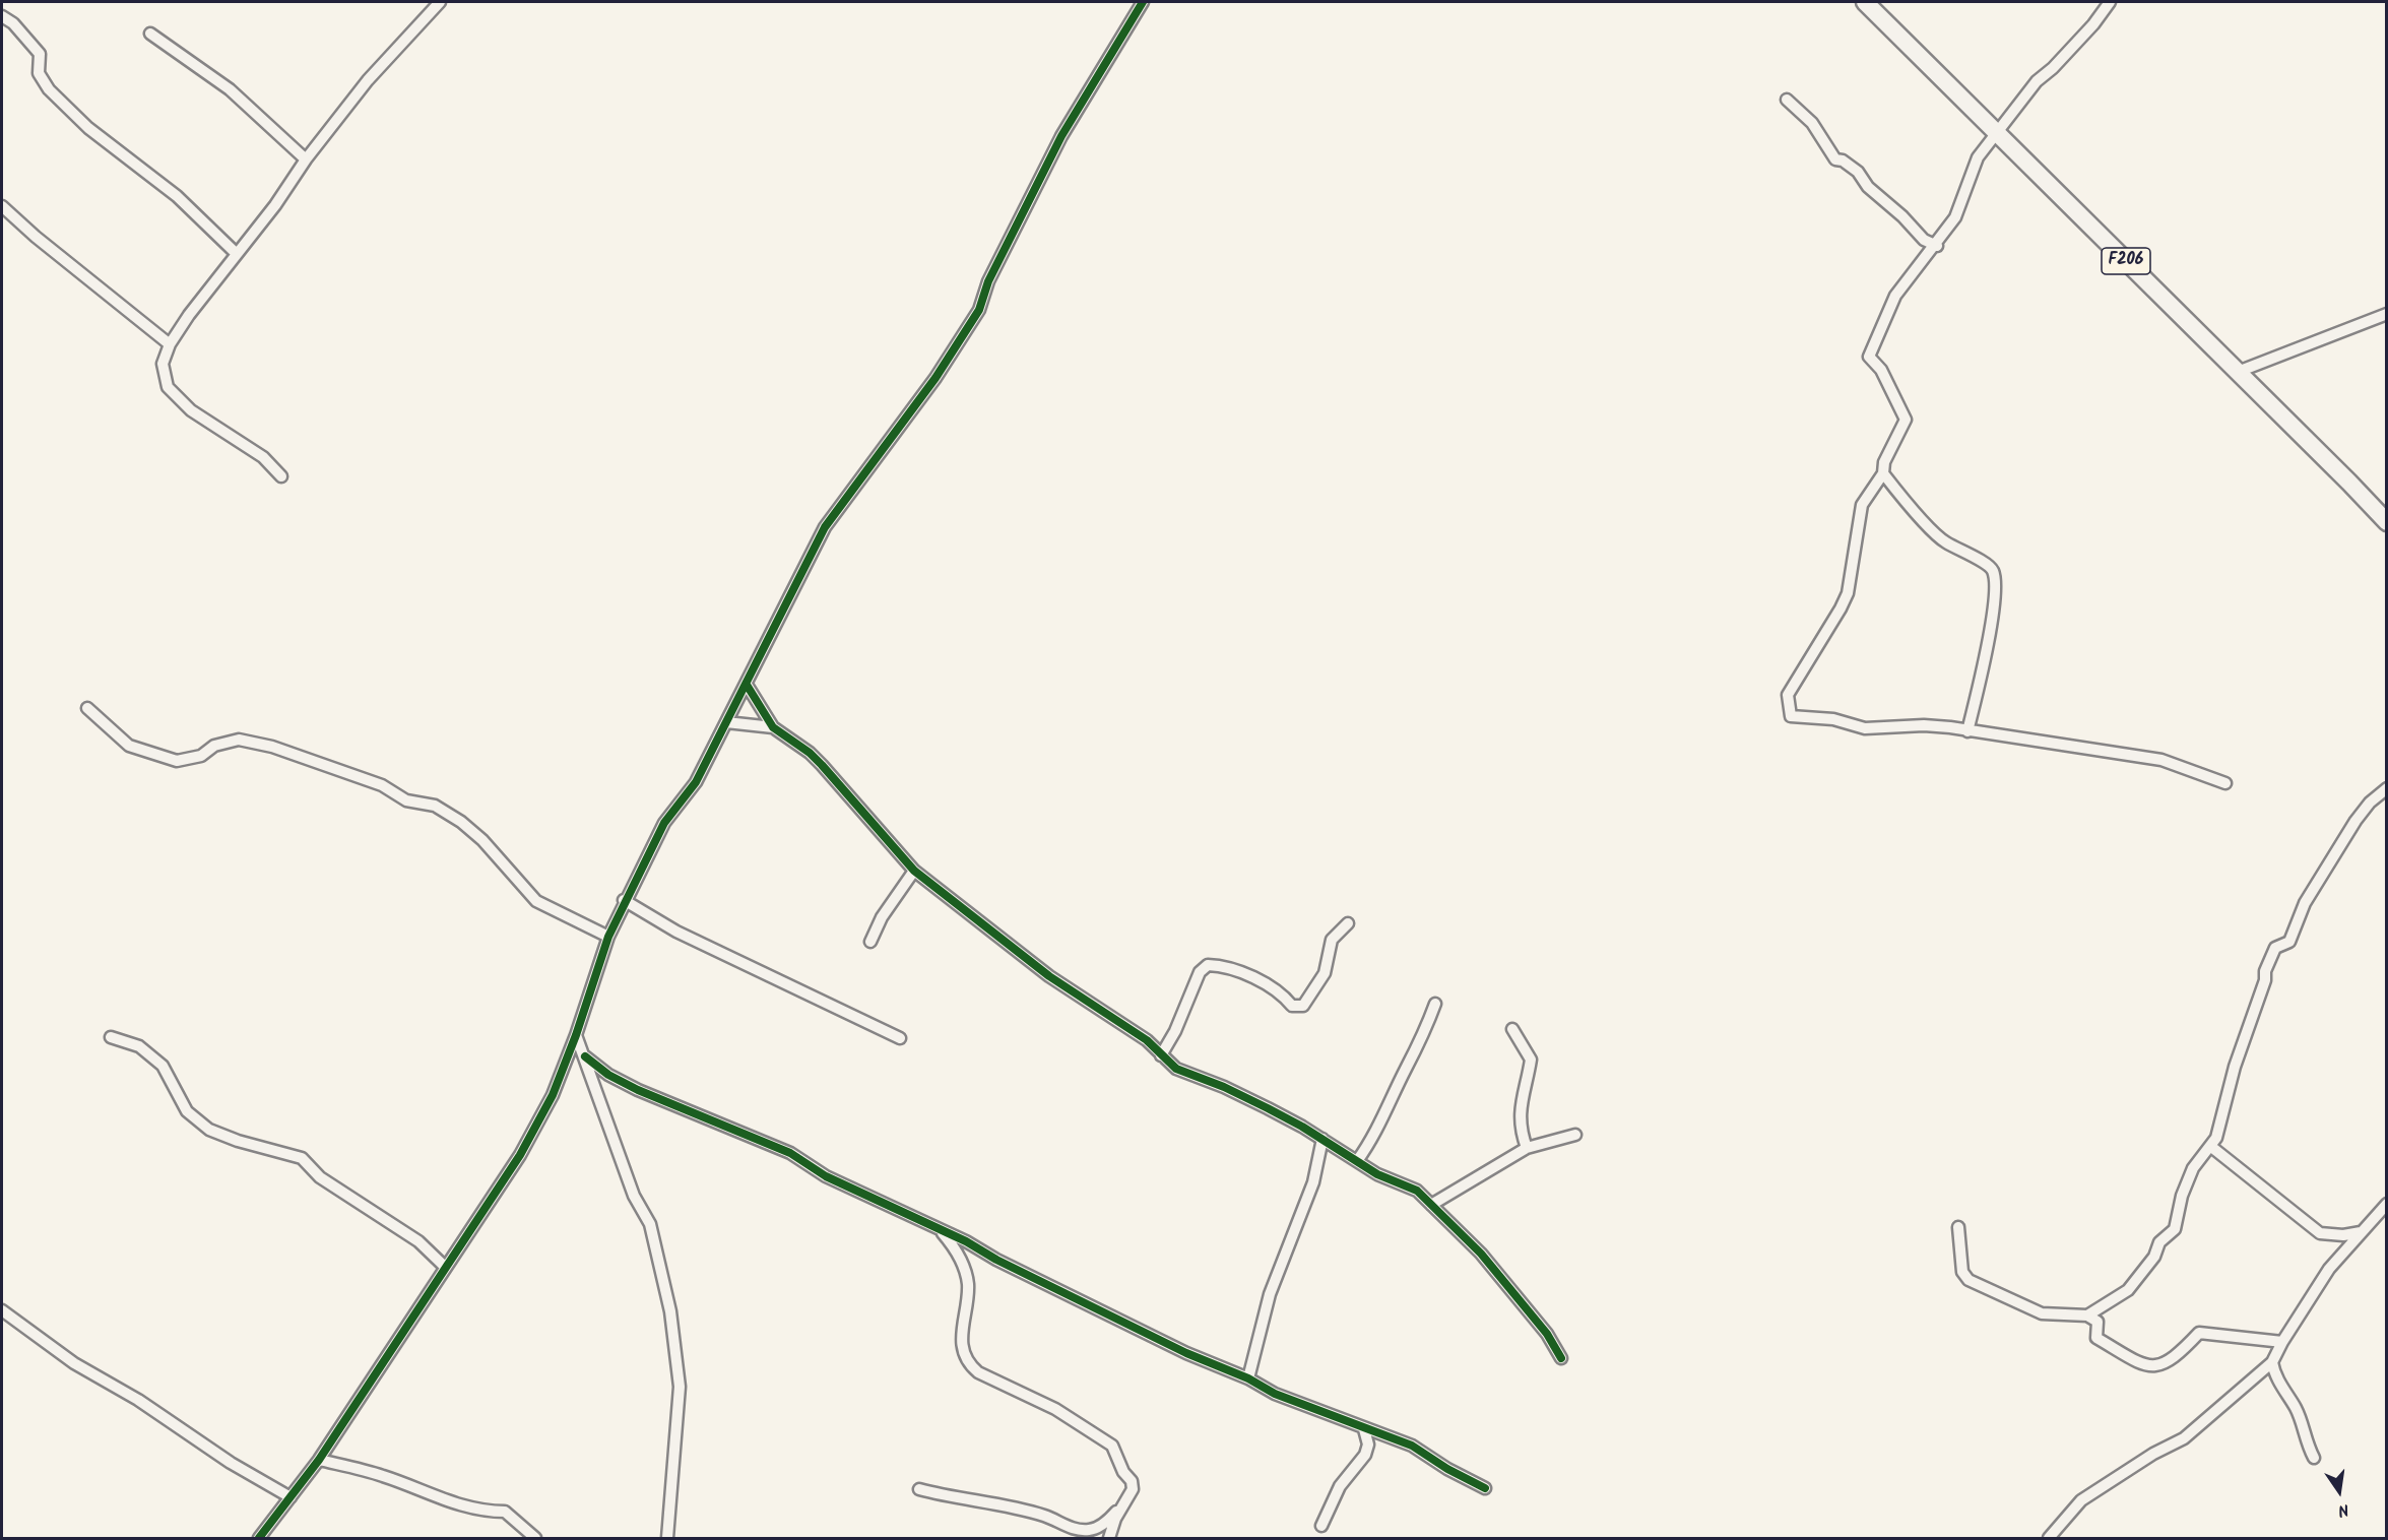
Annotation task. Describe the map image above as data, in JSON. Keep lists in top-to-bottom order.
{
  "streets": {
    "main road": ["F206"]
  },
  "north": "bottom"
}
